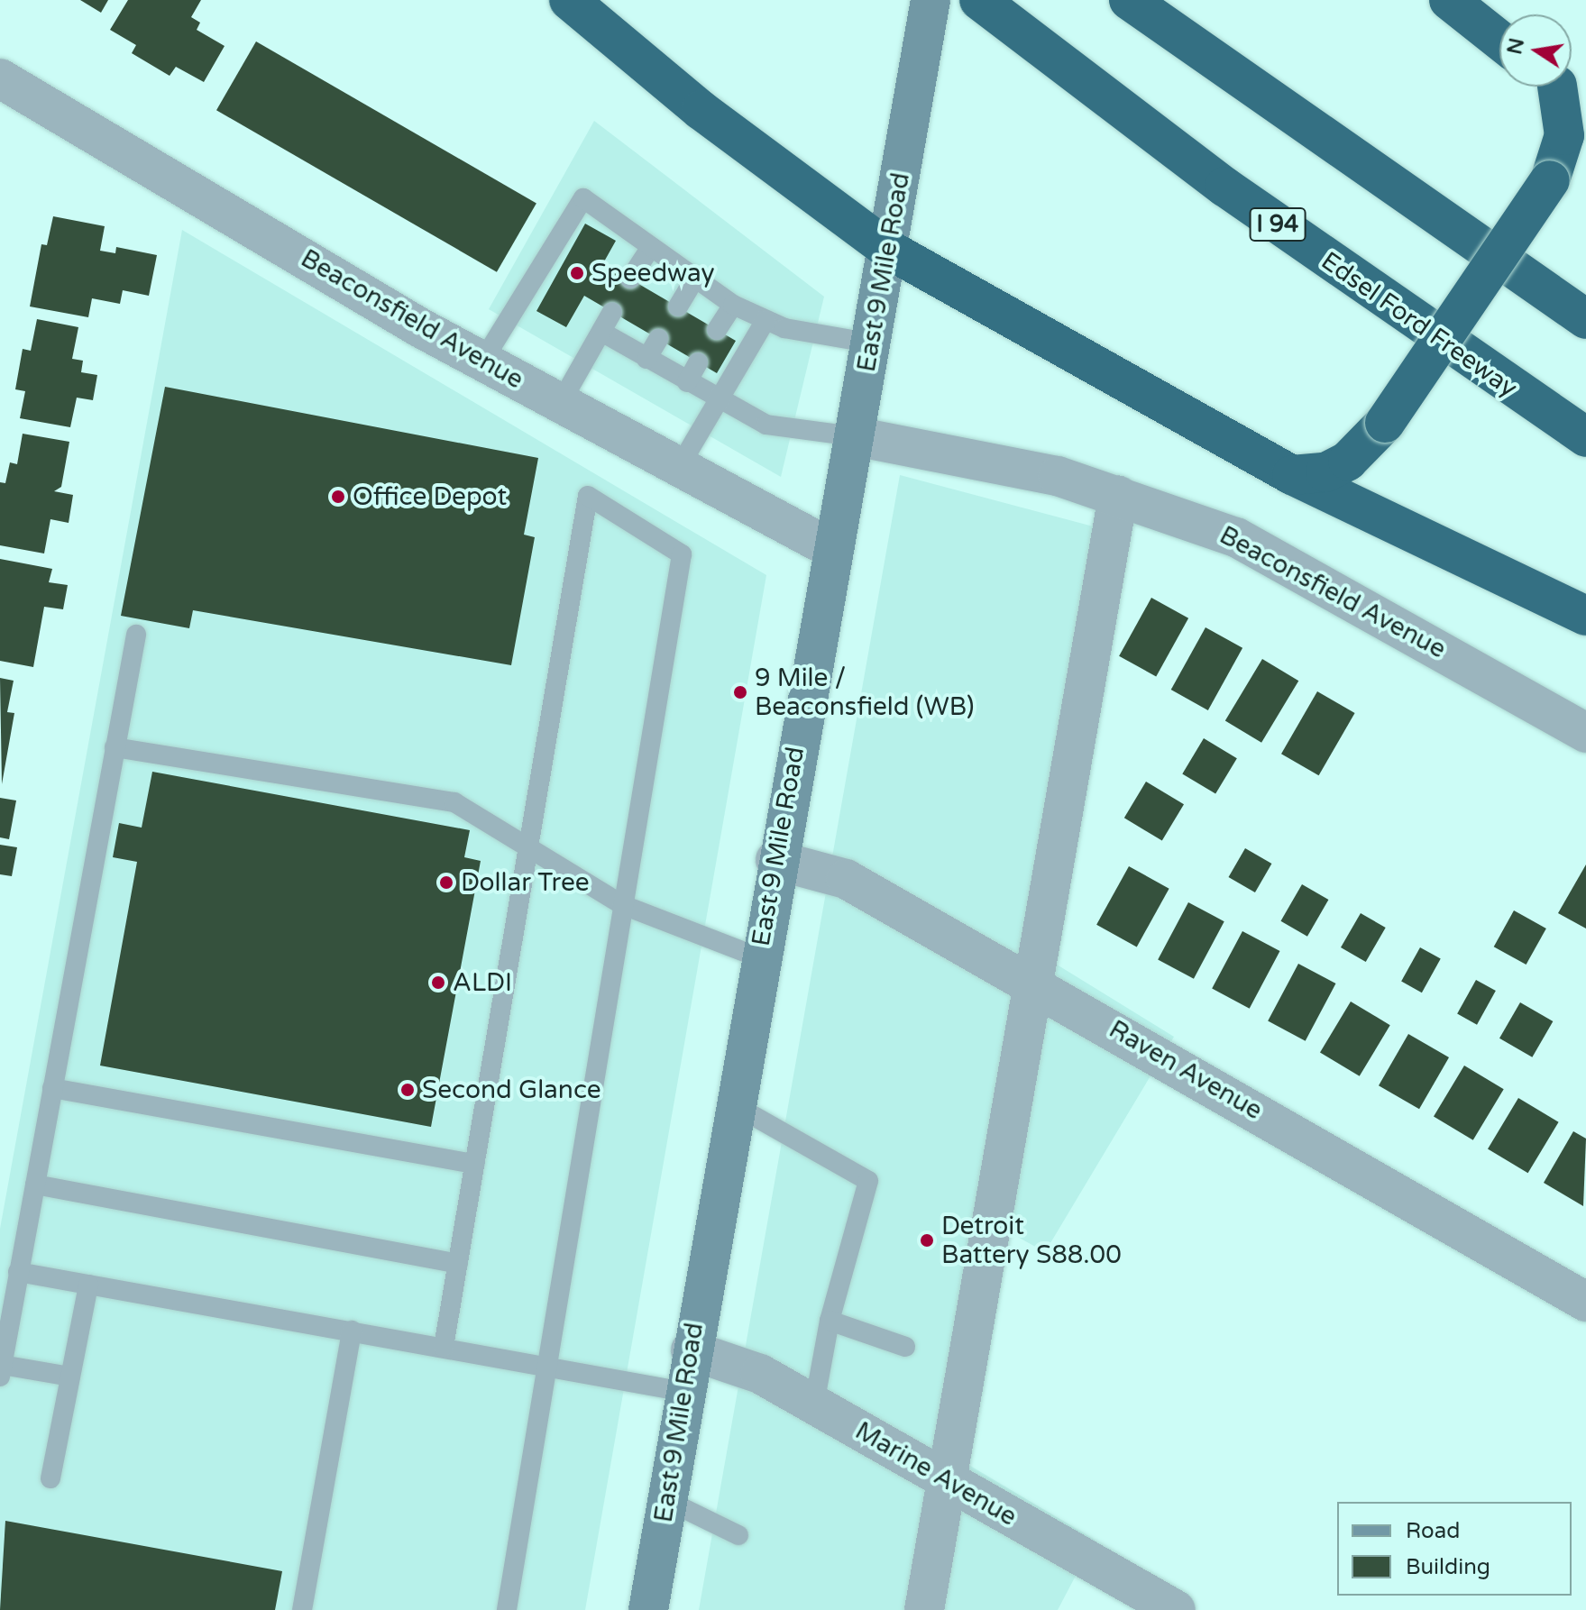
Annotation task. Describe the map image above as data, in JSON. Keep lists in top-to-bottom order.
{
  "streets": {
    "highway": ["I 94", "Edsel Ford Freeway"],
    "main road": ["East 9 Mile Road"],
    "street": ["Beaconsfield Avenue", "Raven Avenue", "Marine Avenue"]
  },
  "crossings": [
    ["East 9 Mile Road", "Beaconsfield Avenue"],
    ["East 9 Mile Road", "Raven Avenue"],
    ["East 9 Mile Road", "Marine Avenue"]
  ],
  "places": [
    "Speedway",
    "Office Depot",
    "9 Mile / Beaconsfield (WB)",
    "Dollar Tree",
    "ALDI",
    "Second Glance",
    "Detroit Battery S88.00"
  ],
  "legend": ["Road", "Building"],
  "north": "left"
}
